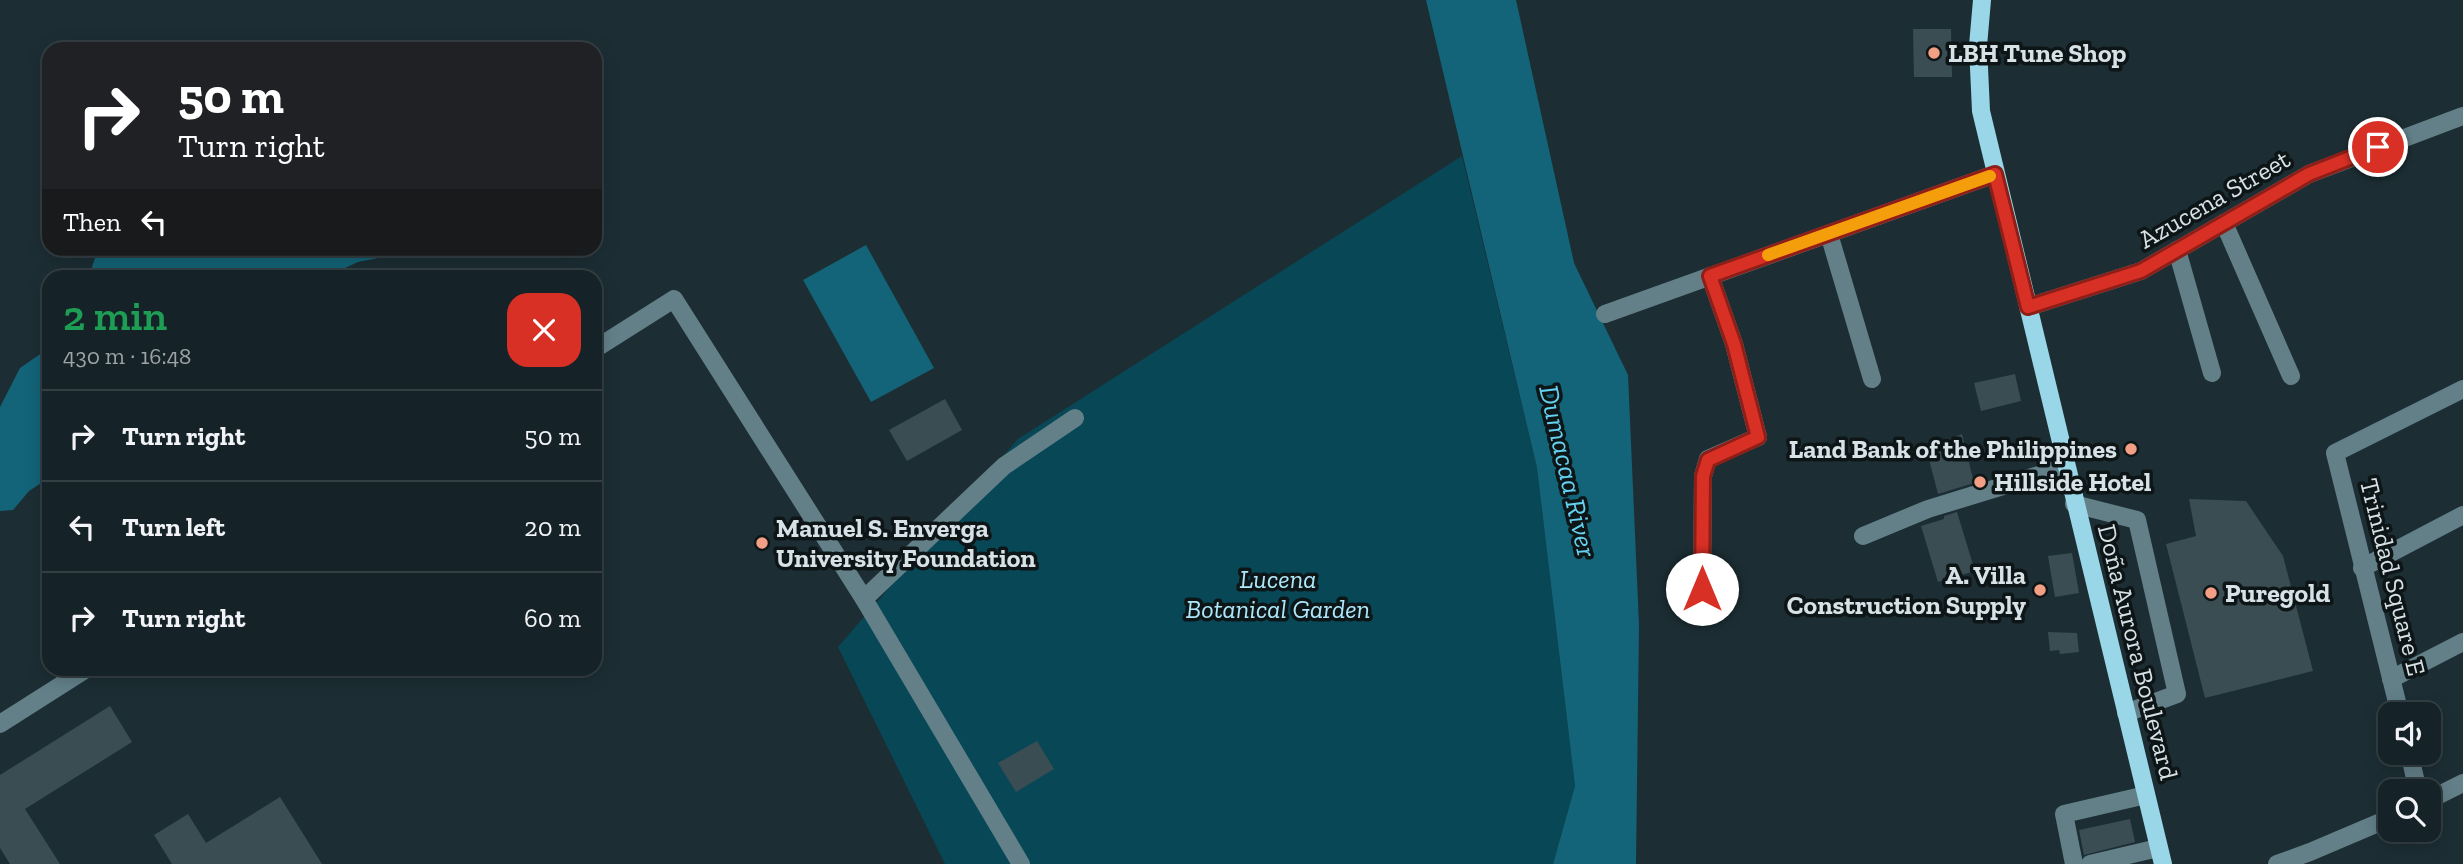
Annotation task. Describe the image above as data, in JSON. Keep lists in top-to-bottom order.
{
  "streets": {
    "main road": ["Doña Aurora Boulevard"],
    "street": ["Azucena Street", "Trinidad Square E"]
  },
  "crossings": [
    ["Azucena Street", "Doña Aurora Boulevard"]
  ],
  "water": ["Dumacaa River"],
  "parks": ["Lucena Botanical Garden"],
  "places": [
    "LBH Tune Shop",
    "Land Bank of the Philippines",
    "Hillside Hotel",
    "Manuel S. Enverga University Foundation",
    "A. Villa Construction Supply",
    "Puregold"
  ],
  "page": {
    "turn": ["50 m", "Turn right"],
    "then": "Then",
    "heading": ["2 min", "430 m · 16:48"],
    "list": [
      {
        "name": "Turn right",
        "value": "50 m"
      },
      {
        "name": "Turn left",
        "value": "20 m"
      },
      {
        "name": "Turn right",
        "value": "60 m"
      }
    ]
  }
}
